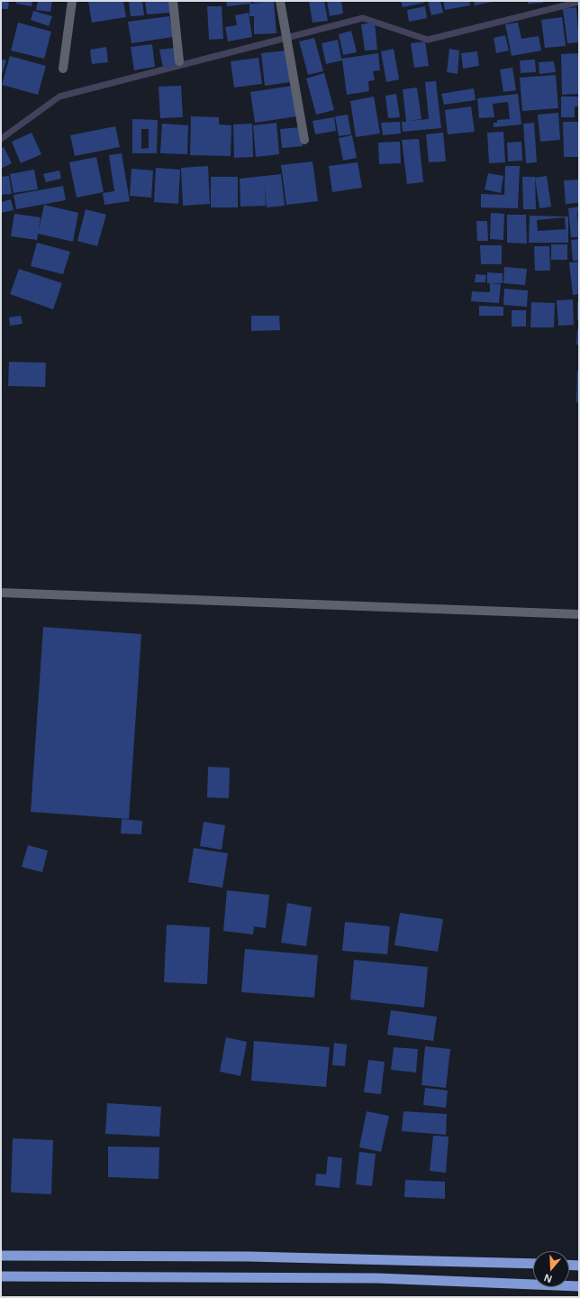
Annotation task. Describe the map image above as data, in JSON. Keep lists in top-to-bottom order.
{
  "north": "bottom"
}
